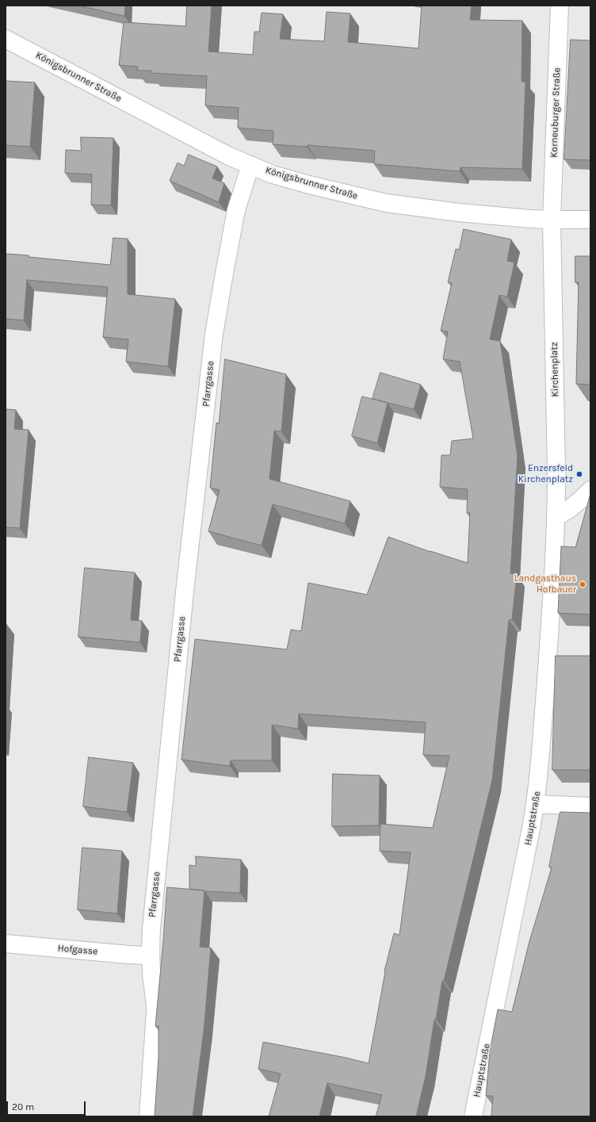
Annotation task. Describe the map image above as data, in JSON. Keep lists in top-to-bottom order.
{
  "streets": {
    "street": [
      "Königsbrunner Straße",
      "Korneuburger Straße",
      "Kirchenplatz",
      "Pfarrgasse",
      "Hauptstraße",
      "Hofgasse"
    ]
  },
  "crossings": [
    ["Königsbrunner Straße", "Korneuburger Straße"],
    ["Königsbrunner Straße", "Kirchenplatz"],
    ["Königsbrunner Straße", "Pfarrgasse"],
    ["Korneuburger Straße", "Kirchenplatz"],
    ["Kirchenplatz", "Hauptstraße"],
    ["Pfarrgasse", "Hofgasse"]
  ],
  "places": ["Enzersfeld Kirchenplatz", "Landgasthaus Hofbauer"],
  "scale_bar": "20 m"
}
